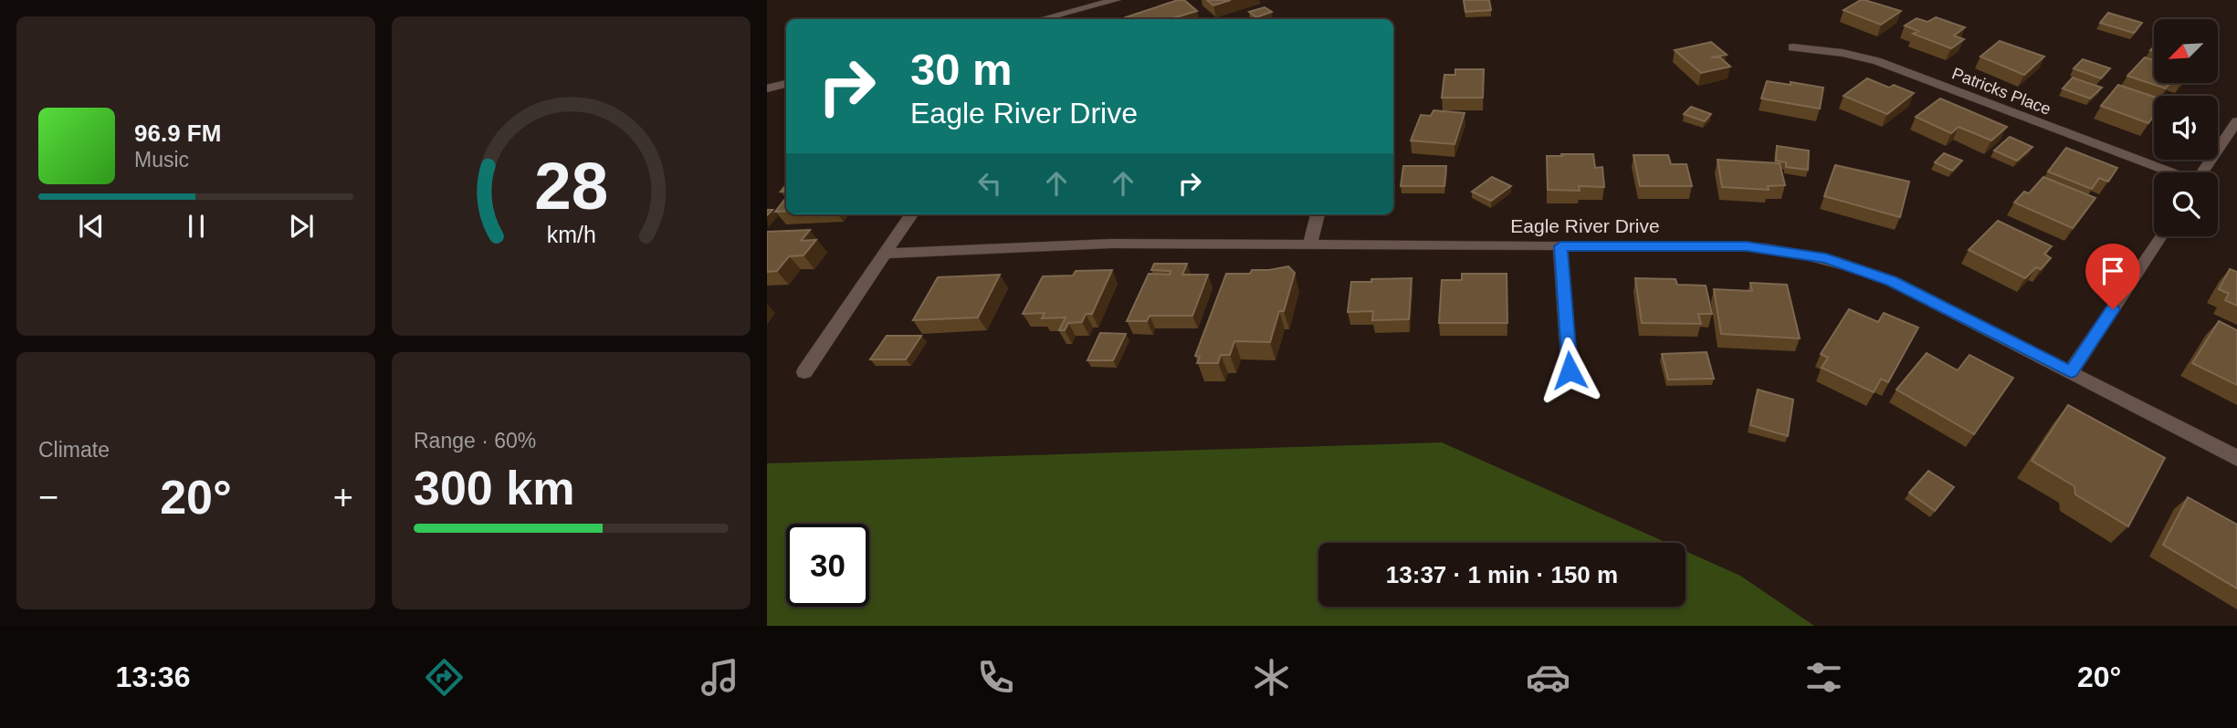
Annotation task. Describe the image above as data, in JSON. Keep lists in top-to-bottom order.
{
  "streets": {
    "street": ["Patricks Place", "Eagle River Drive"]
  },
  "north": "bottom left",
  "page": {
    "turn": ["30 m", "Eagle River Drive"],
    "song": ["96.9 FM", "Music"],
    "tile": [
      "Climate",
      ["Range · 60%", "300 km"]
    ],
    "heat": ["−", "20°", "+"],
    "limit": "30",
    "trip": "13:37 · 1 min · 150 m",
    "tabs": ["13:36", "20°"],
    "gauge": ["28", "km/h"]
  }
}
